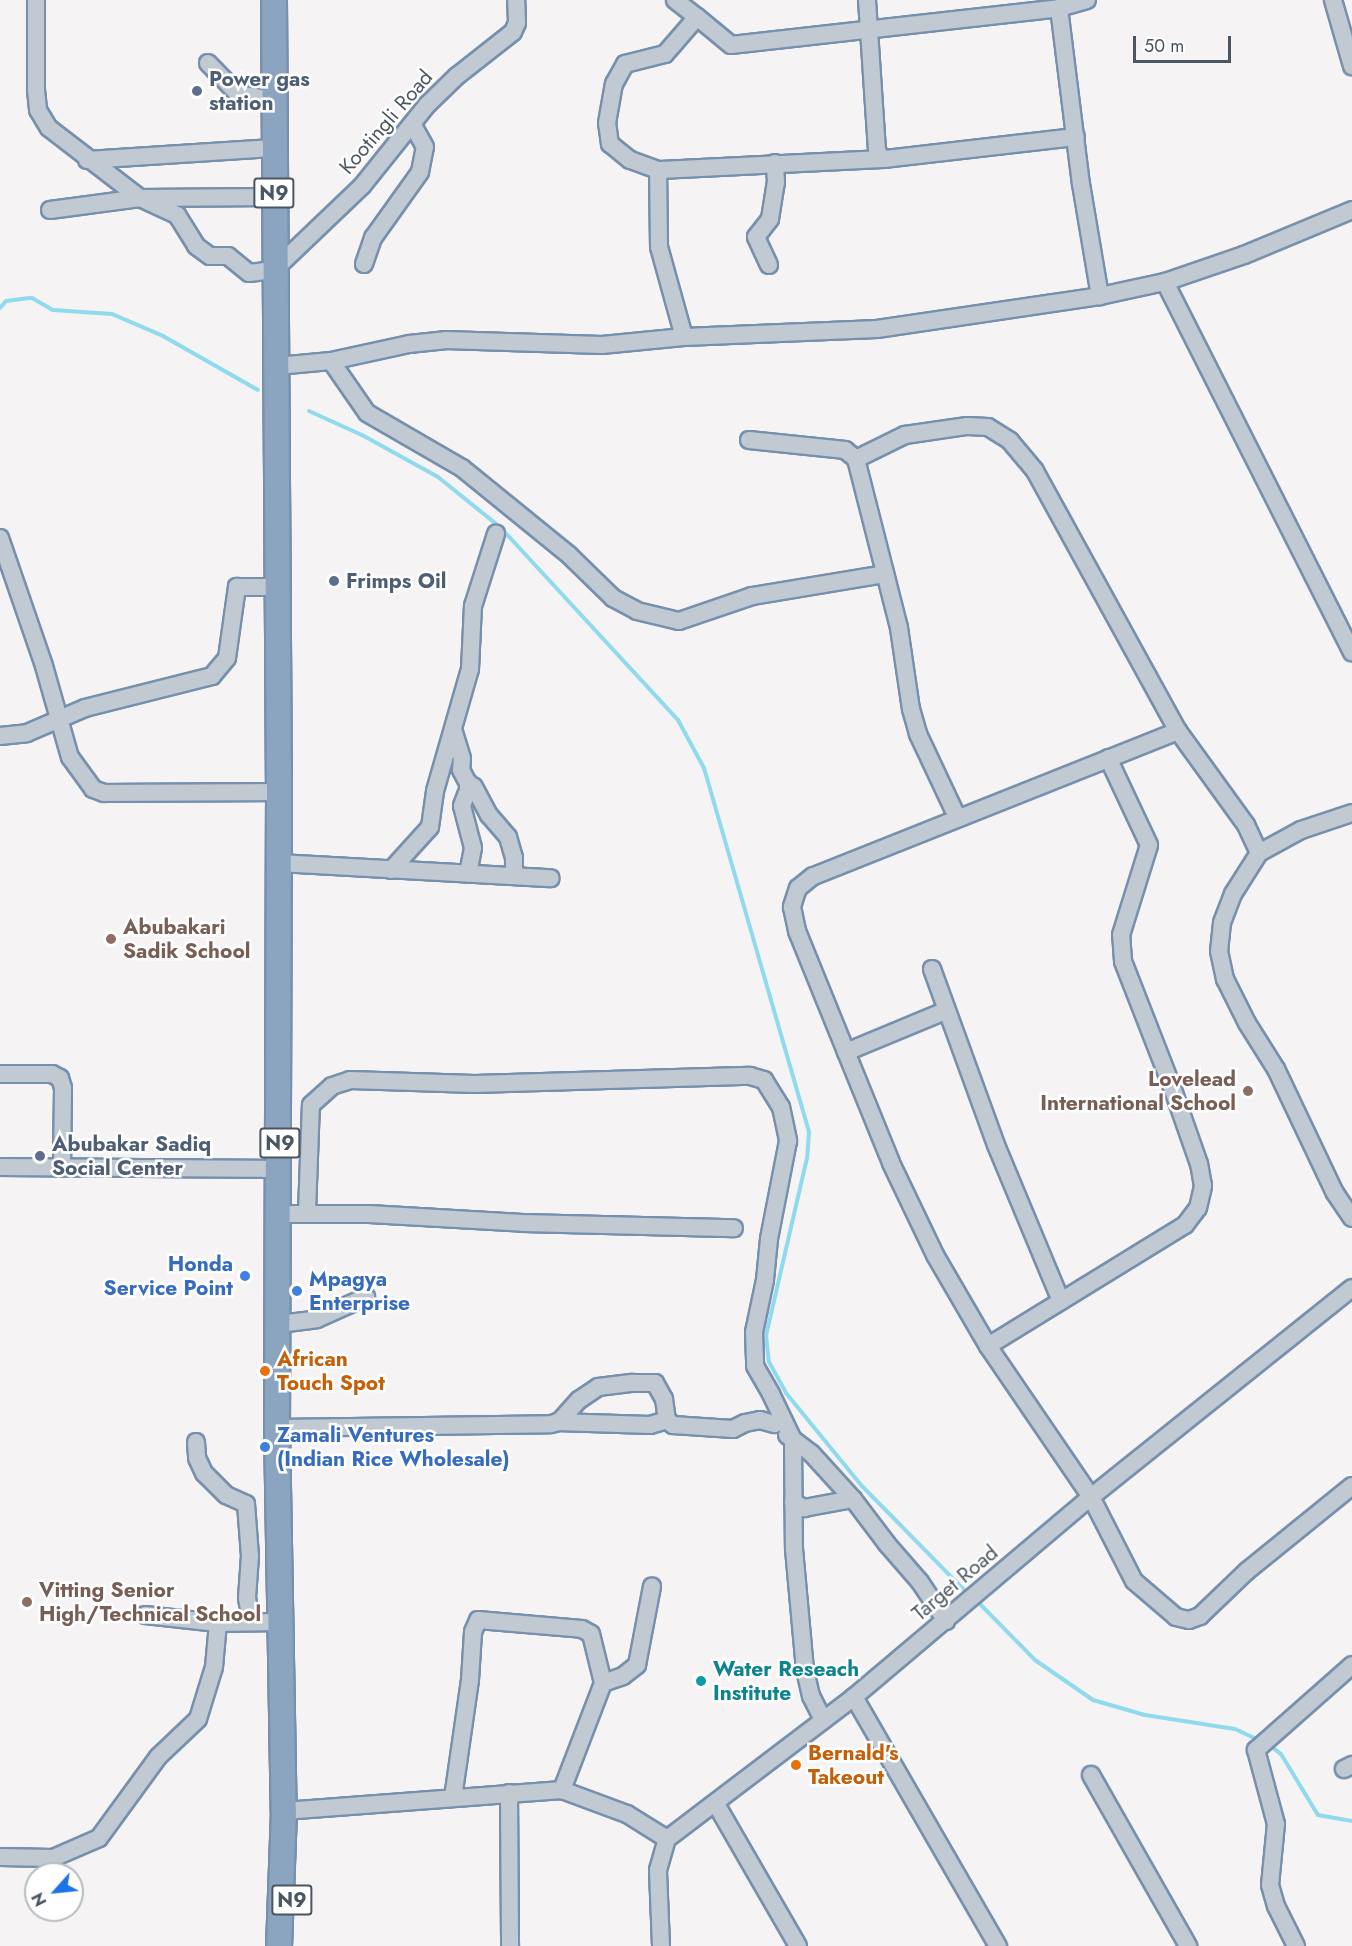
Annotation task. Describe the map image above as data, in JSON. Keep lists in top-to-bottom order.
{
  "streets": {
    "highway": ["N9"],
    "street": ["Kootingli Road", "Target Road"]
  },
  "crossings": [
    ["Kootingli Road", "N9"]
  ],
  "places": [
    "Power gas station",
    "Frimps Oil",
    "Abubakari Sadik School",
    "Lovelead International School",
    "Abubakar Sadiq Social Center",
    "Honda Service Point",
    "Mpagya Enterprise",
    "African Touch Spot",
    "Zamali Ventures (Indian Rice Wholesale)",
    "Vitting Senior High/Technical School",
    "Water Reseach Institute",
    "Bernald's Takeout"
  ],
  "scale_bar": "50 m",
  "north": "bottom left"
}
